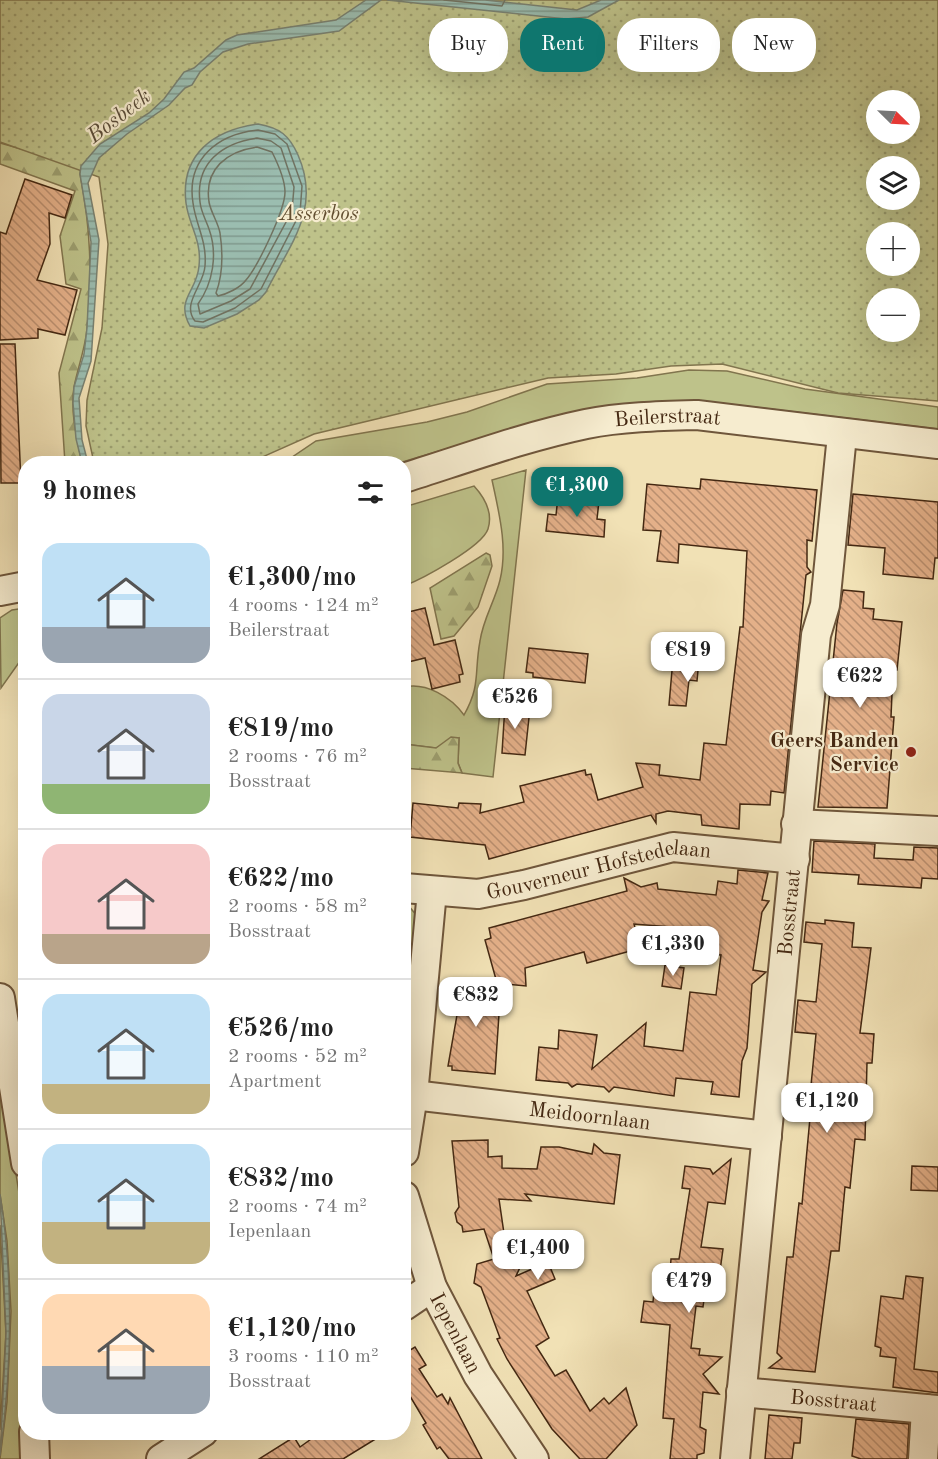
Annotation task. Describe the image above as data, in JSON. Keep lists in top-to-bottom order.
{
  "streets": {
    "street": [
      "Beilerstraat",
      "Gouverneur Hofstedelaan",
      "Bosstraat",
      "Meidoornlaan",
      "Iepenlaan"
    ]
  },
  "crossings": [
    ["Beilerstraat", "Bosstraat"],
    ["Gouverneur Hofstedelaan", "Bosstraat"],
    ["Bosstraat", "Meidoornlaan"]
  ],
  "water": ["Bosbeek"],
  "parks": ["Asserbos"],
  "places": ["Geers Banden Service"],
  "north": "bottom right",
  "page": {
    "chip": [
      "Buy",
      "Rent",
      "Filters",
      "New"
    ],
    "map_buttons": ["+", "−"],
    "heading": "9 homes",
    "price": [
      "€1,300",
      "€819",
      "€622",
      "€526",
      "€1,330",
      "€832",
      "€1,120",
      "€1,400",
      "€479"
    ],
    "list": [
      {
        "name": "€1,300/mo",
        "note": "4 rooms · 124 m² · Beilerstraat"
      },
      {
        "name": "€819/mo",
        "note": "2 rooms · 76 m² · Bosstraat"
      },
      {
        "name": "€622/mo",
        "note": "2 rooms · 58 m² · Bosstraat"
      },
      {
        "name": "€526/mo",
        "note": "2 rooms · 52 m² · Apartment"
      },
      {
        "name": "€832/mo",
        "note": "2 rooms · 74 m² · Iepenlaan"
      },
      {
        "name": "€1,120/mo",
        "note": "3 rooms · 110 m² · Bosstraat"
      }
    ]
  }
}
